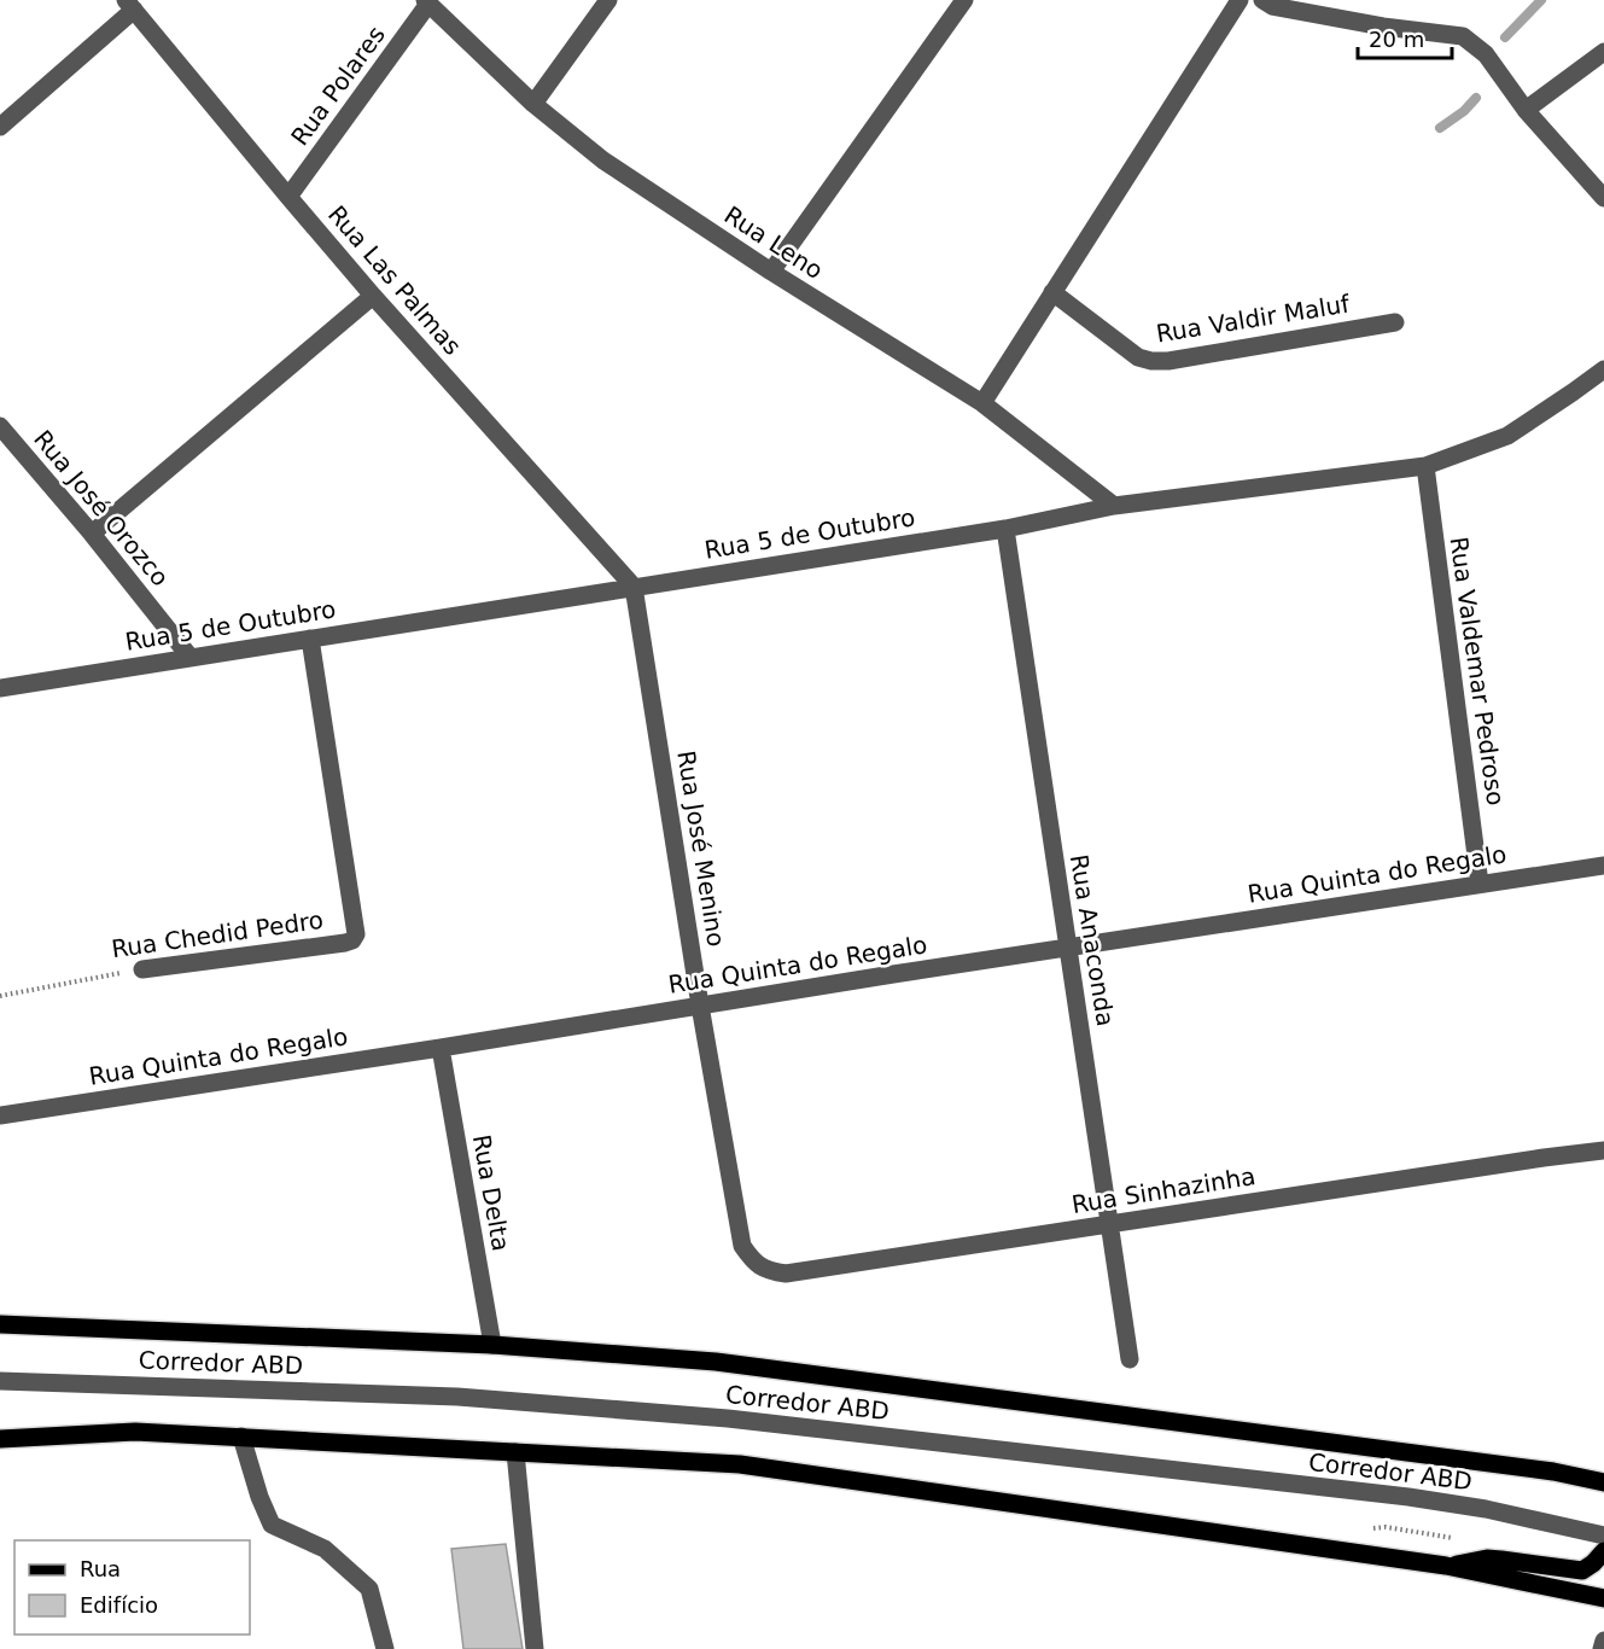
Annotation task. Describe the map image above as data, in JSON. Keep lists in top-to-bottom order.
{
  "streets": {
    "street": [
      "Rua Polares",
      "Rua Leno",
      "Rua Las Palmas",
      "Rua Valdir Maluf",
      "Rua José Orozco",
      "Rua 5 de Outubro",
      "Rua Valdemar Pedroso",
      "Rua José Menino",
      "Rua Quinta do Regalo",
      "Rua Chedid Pedro",
      "Rua Anaconda",
      "Rua Sinhazinha",
      "Rua Delta",
      "Corredor ABD"
    ]
  },
  "crossings": [
    ["Rua Polares", "Rua Leno"],
    ["Rua Polares", "Rua Las Palmas"],
    ["Rua Leno", "Rua 5 de Outubro"],
    ["Rua Las Palmas", "Rua 5 de Outubro"],
    ["Rua Las Palmas", "Rua José Menino"],
    ["Rua José Orozco", "Rua 5 de Outubro"],
    ["Rua 5 de Outubro", "Rua Valdemar Pedroso"],
    ["Rua 5 de Outubro", "Rua José Menino"],
    ["Rua 5 de Outubro", "Rua Chedid Pedro"],
    ["Rua 5 de Outubro", "Rua Anaconda"],
    ["Rua Valdemar Pedroso", "Rua Quinta do Regalo"],
    ["Rua José Menino", "Rua Quinta do Regalo"],
    ["Rua José Menino", "Rua Sinhazinha"],
    ["Rua Quinta do Regalo", "Rua Anaconda"],
    ["Rua Quinta do Regalo", "Rua Delta"],
    ["Rua Anaconda", "Rua Sinhazinha"]
  ],
  "legend": ["Rua", "Edifício"],
  "scale_bar": "20 m"
}
